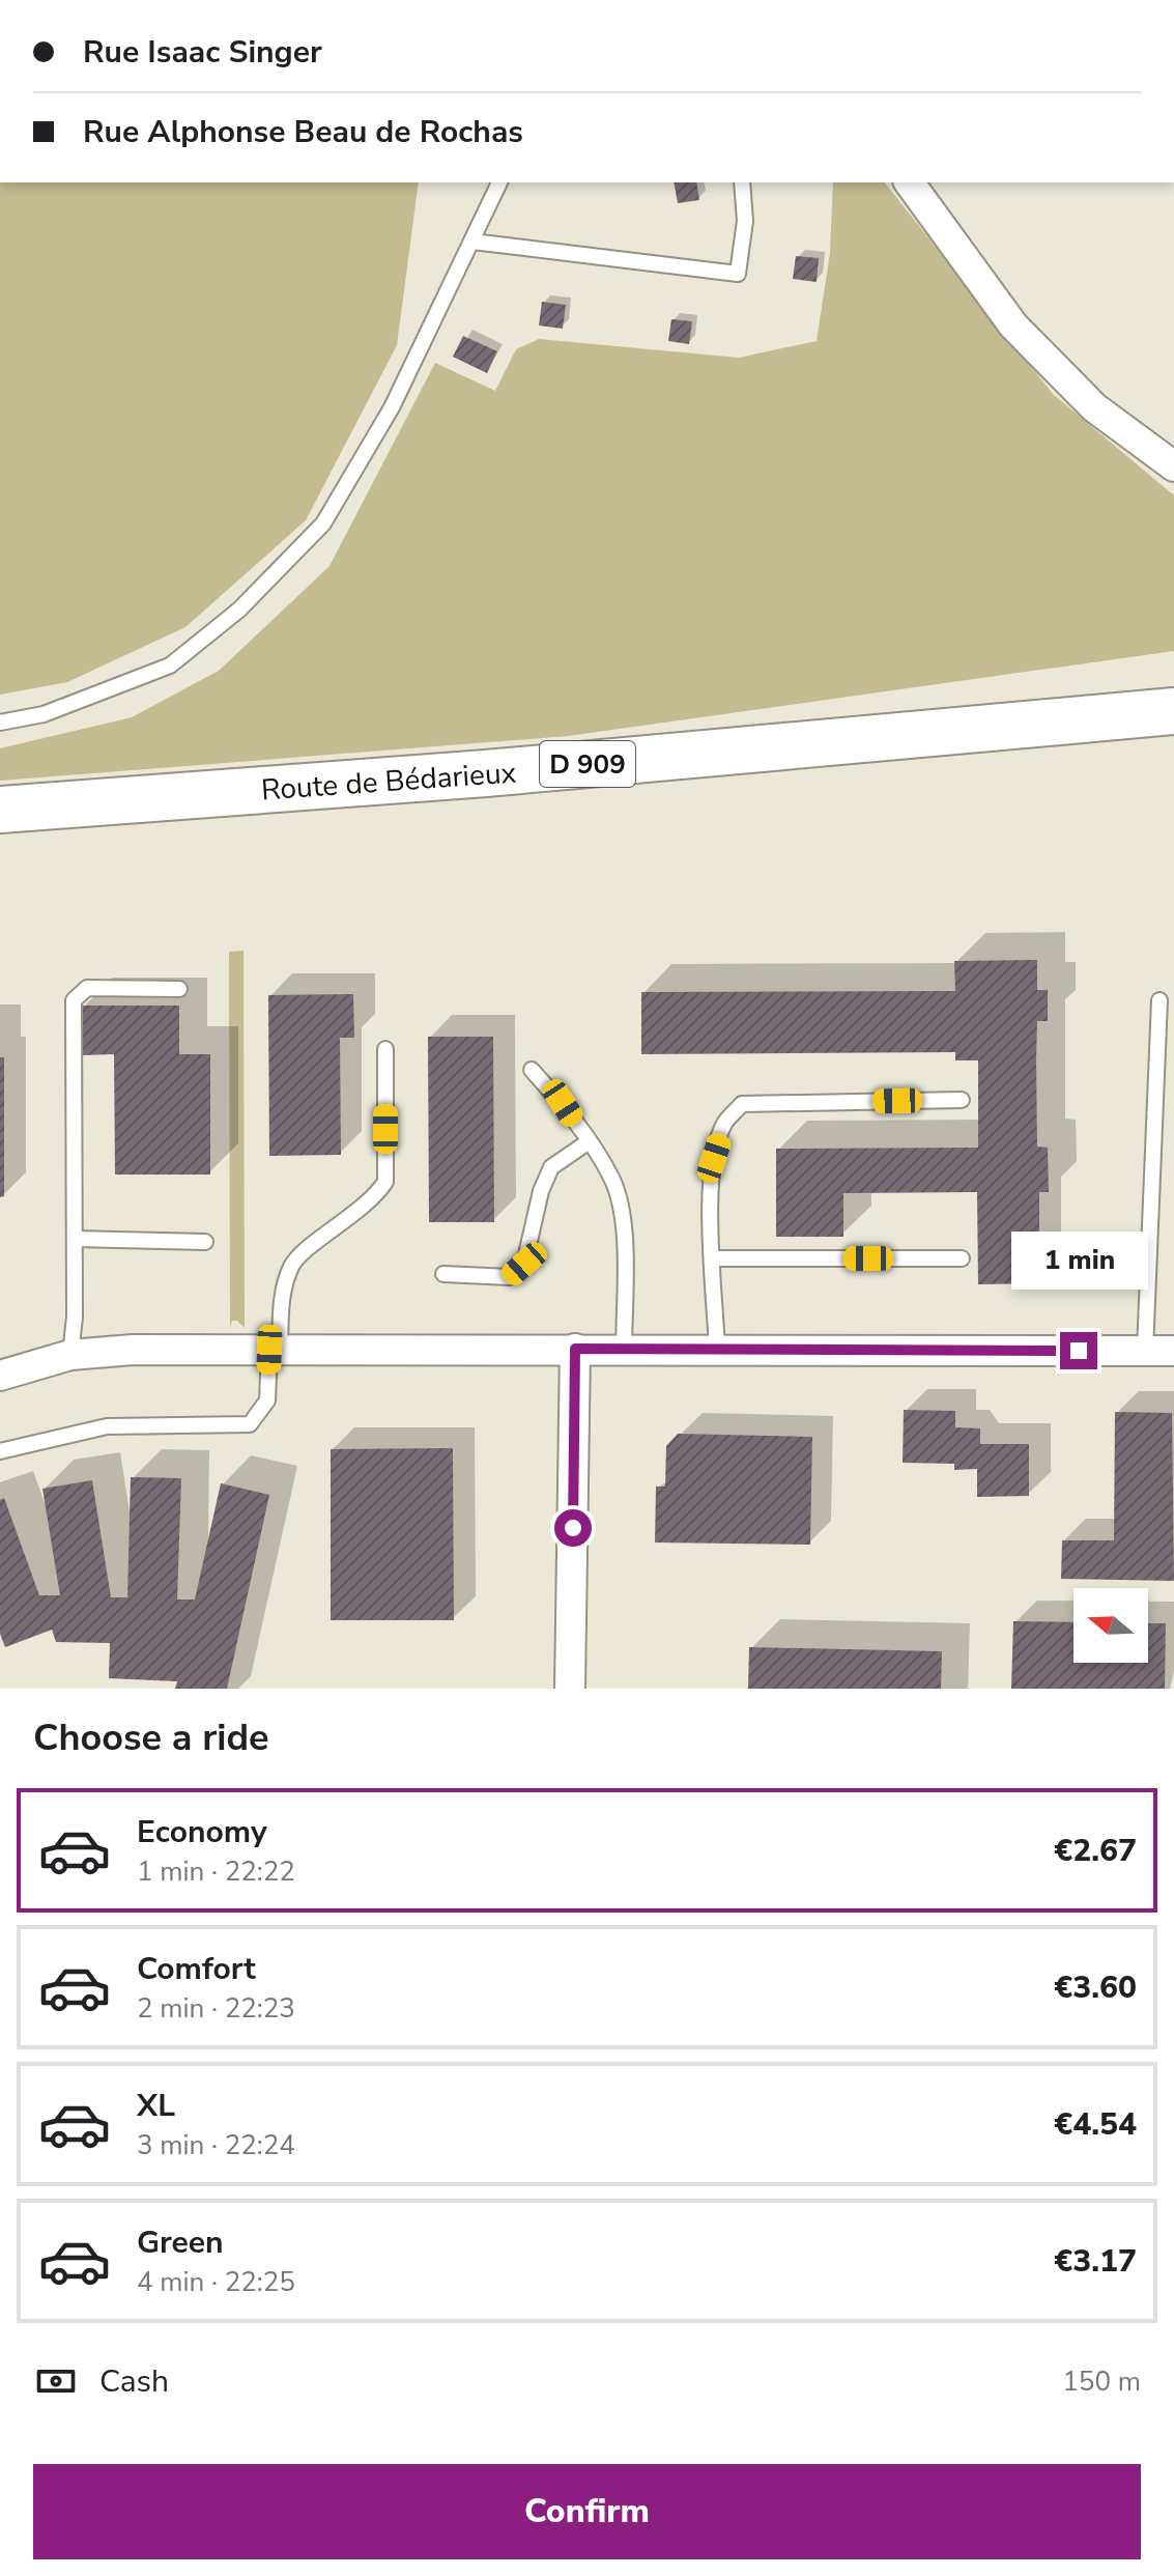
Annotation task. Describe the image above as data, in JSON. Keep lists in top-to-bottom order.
{
  "streets": {
    "main road": ["D 909", "Route de Bédarieux"]
  },
  "north": "left",
  "page": {
    "banner": ["Rue Isaac Singer", "Rue Alphonse Beau de Rochas"],
    "bubble": "1 min",
    "heading": "Choose a ride",
    "list": [
      {
        "name": "Economy",
        "note": "1 min · 22:22",
        "value": "€2.67"
      },
      {
        "name": "Comfort",
        "note": "2 min · 22:23",
        "value": "€3.60"
      },
      {
        "name": "XL",
        "note": "3 min · 22:24",
        "value": "€4.54"
      },
      {
        "name": "Green",
        "note": "4 min · 22:25",
        "value": "€3.17"
      }
    ],
    "pay": ["Cash", "150 m"],
    "buttons": "Confirm"
  }
}
